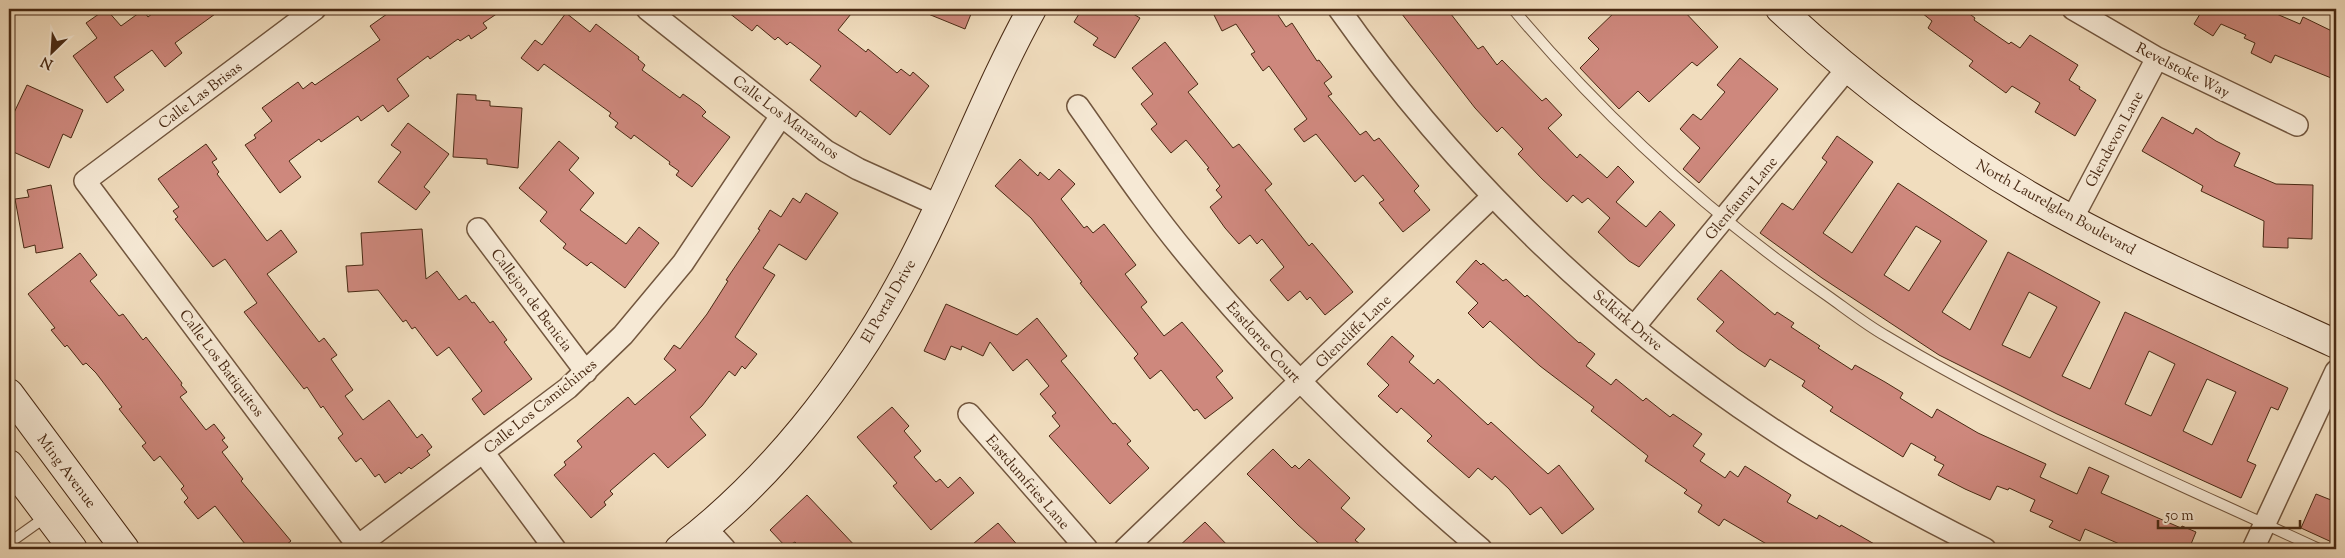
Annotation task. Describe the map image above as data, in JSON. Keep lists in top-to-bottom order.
{
  "streets": {
    "street": [
      "Revelstoke Way",
      "Calle Las Brisas",
      "Calle Los Manzanos",
      "Glendevon Lane",
      "Glenfauna Lane",
      "North Laurelglen Boulevard",
      "Callejon de Benicia",
      "El Portal Drive",
      "Selkirk Drive",
      "Glencliffe Lane",
      "Eastlorne Court",
      "Calle Los Batiquitos",
      "Calle Los Camichines",
      "Ming Avenue",
      "Eastdumfries Lane"
    ]
  },
  "crossings": [
    ["Revelstoke Way", "Glendevon Lane"],
    ["Calle Las Brisas", "Calle Los Batiquitos"],
    ["Calle Los Manzanos", "El Portal Drive"],
    ["Calle Los Manzanos", "Calle Los Camichines"],
    ["Glendevon Lane", "North Laurelglen Boulevard"],
    ["Glenfauna Lane", "North Laurelglen Boulevard"],
    ["Glenfauna Lane", "Selkirk Drive"],
    ["Callejon de Benicia", "Calle Los Camichines"],
    ["Selkirk Drive", "Glencliffe Lane"],
    ["Glencliffe Lane", "Eastlorne Court"],
    ["Calle Los Batiquitos", "Calle Los Camichines"]
  ],
  "scale_bar": "50 m",
  "north": "bottom left"
}
